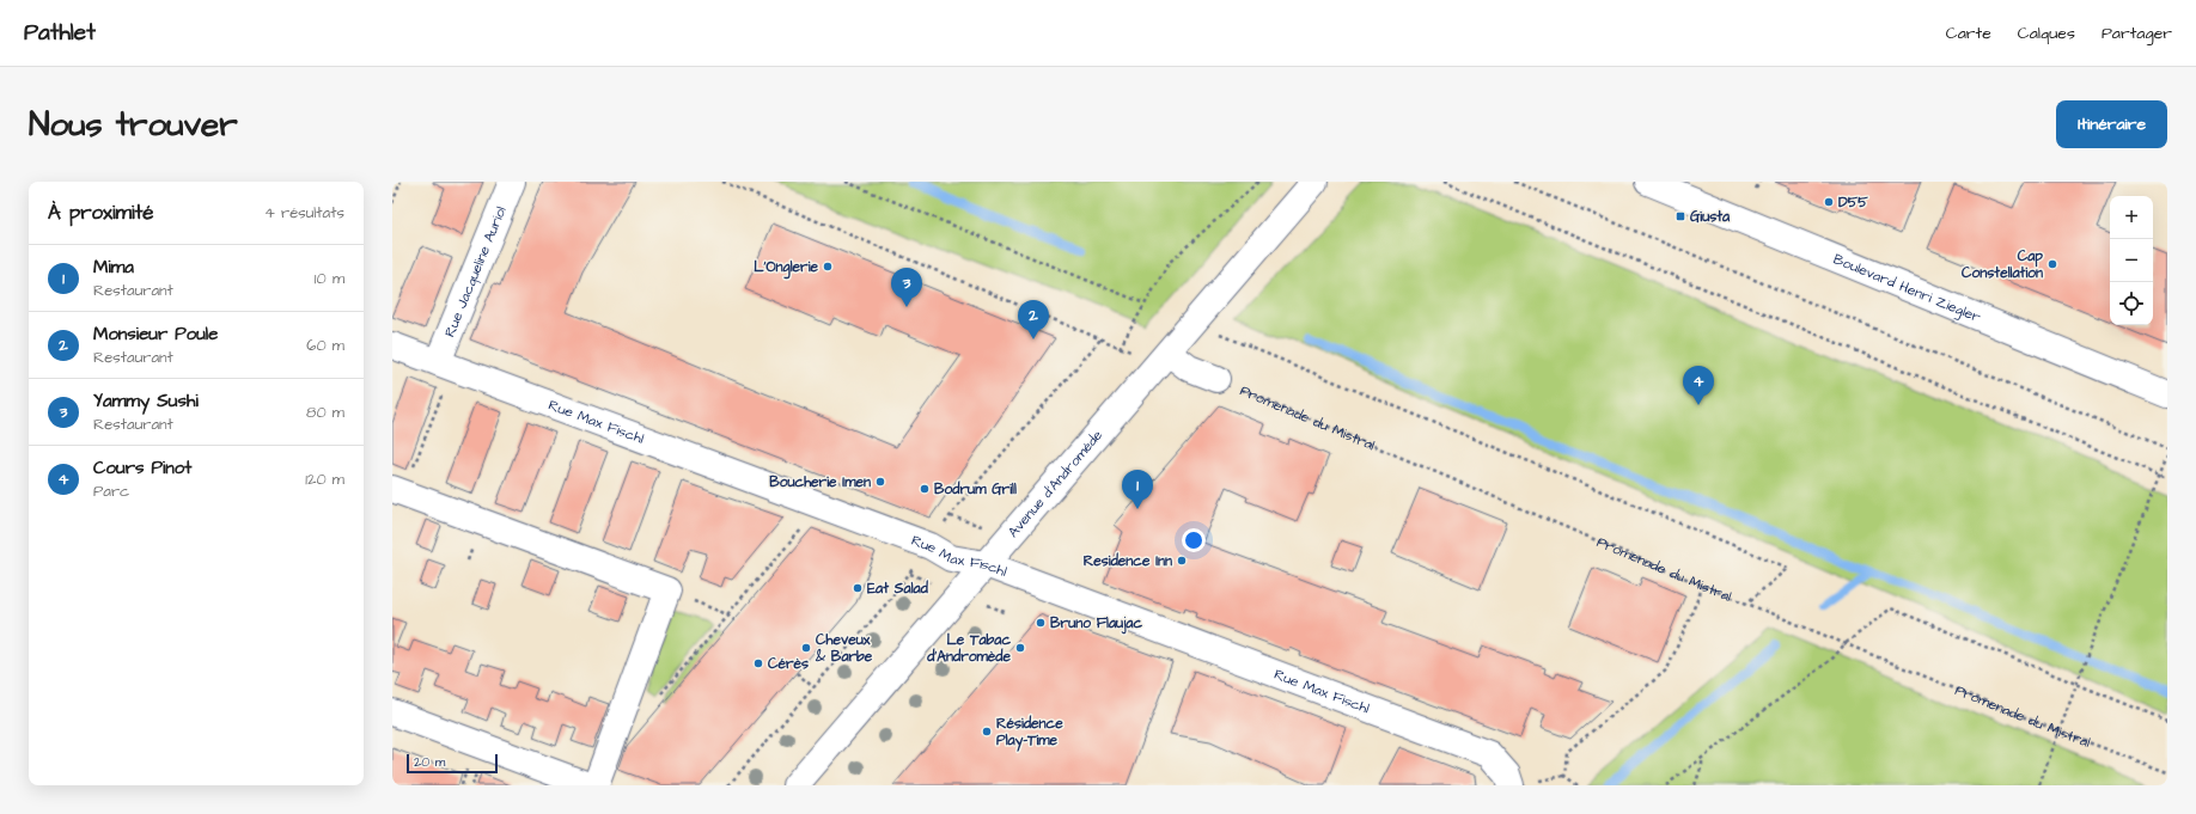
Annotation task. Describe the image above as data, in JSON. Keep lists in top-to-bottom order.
{
  "streets": {
    "street": [
      "Rue Jacqueline Auriol",
      "Boulevard Henri Ziegler",
      "Rue Max Fischl",
      "Avenue d'Andromède"
    ],
    "path": ["Promenade du Mistral"]
  },
  "crossings": [
    ["Rue Jacqueline Auriol", "Rue Max Fischl"],
    ["Rue Max Fischl", "Avenue d'Andromède"]
  ],
  "places": {
    "other": [
      "D55",
      "Cap Constellation",
      "L'Onglerie",
      "Boucherie Imen",
      "Bodrum Grill",
      "Residence Inn",
      "Eat Salad",
      "Bruno Flaujac",
      "Cheveux & Barbe",
      "Le Tabac d'Andromède",
      "Cérès",
      "Résidence Play-Time"
    ],
    "transit": ["Giusta"]
  },
  "scale_bar": "20 m",
  "page": {
    "header": "Pathlet",
    "nav": ["Carte", "Calques", "Partager"],
    "buttons": "Itinéraire",
    "title": "Nous trouver",
    "heading": ["À proximité", "4 résultats"],
    "map_buttons": ["+", "−"],
    "list": [
      {
        "mark": "1",
        "name": "Mima",
        "note": "Restaurant",
        "value": "10 m"
      },
      {
        "mark": "2",
        "name": "Monsieur Poule",
        "note": "Restaurant",
        "value": "60 m"
      },
      {
        "mark": "3",
        "name": "Yammy Sushi",
        "note": "Restaurant",
        "value": "80 m"
      },
      {
        "mark": "4",
        "name": "Cours Pinot",
        "note": "Parc",
        "value": "120 m"
      }
    ],
    "pins": [
      "3",
      "2",
      "4",
      "1"
    ],
    "scale": "20 m"
  }
}
